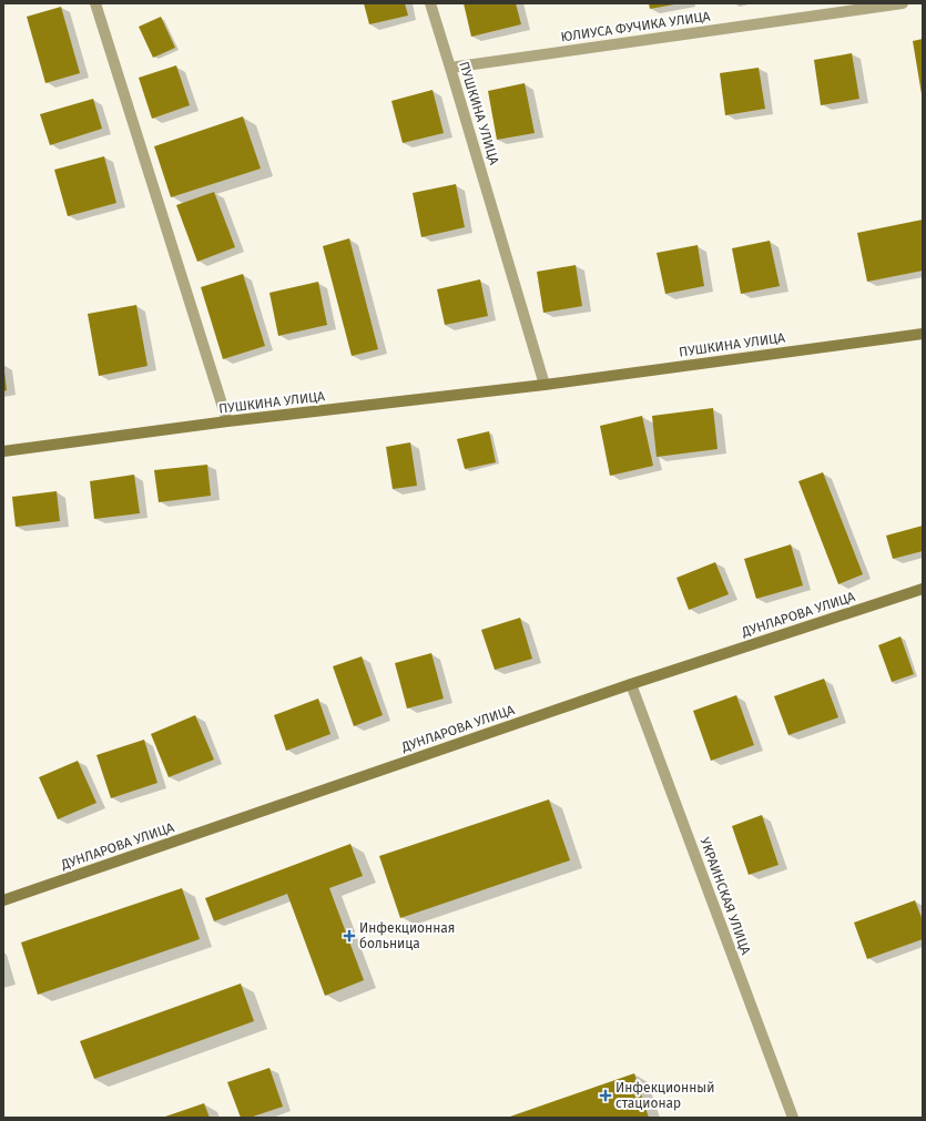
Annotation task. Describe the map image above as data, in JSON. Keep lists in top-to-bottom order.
{
  "streets": {
    "main road": ["ПУШКИНА УЛИЦА", "ДУНЛАРОВА УЛИЦА"],
    "street": ["ЮЛИУСА ФУЧИКА УЛИЦА", "УКРАИНСКАЯ УЛИЦА"]
  },
  "crossings": [
    ["ЮЛИУСА ФУЧИКА УЛИЦА", "ПУШКИНА УЛИЦА"],
    ["ДУНЛАРОВА УЛИЦА", "УКРАИНСКАЯ УЛИЦА"]
  ],
  "places": {
    "health": ["Инфекционная больница", "Инфекционный стационар"]
  }
}
